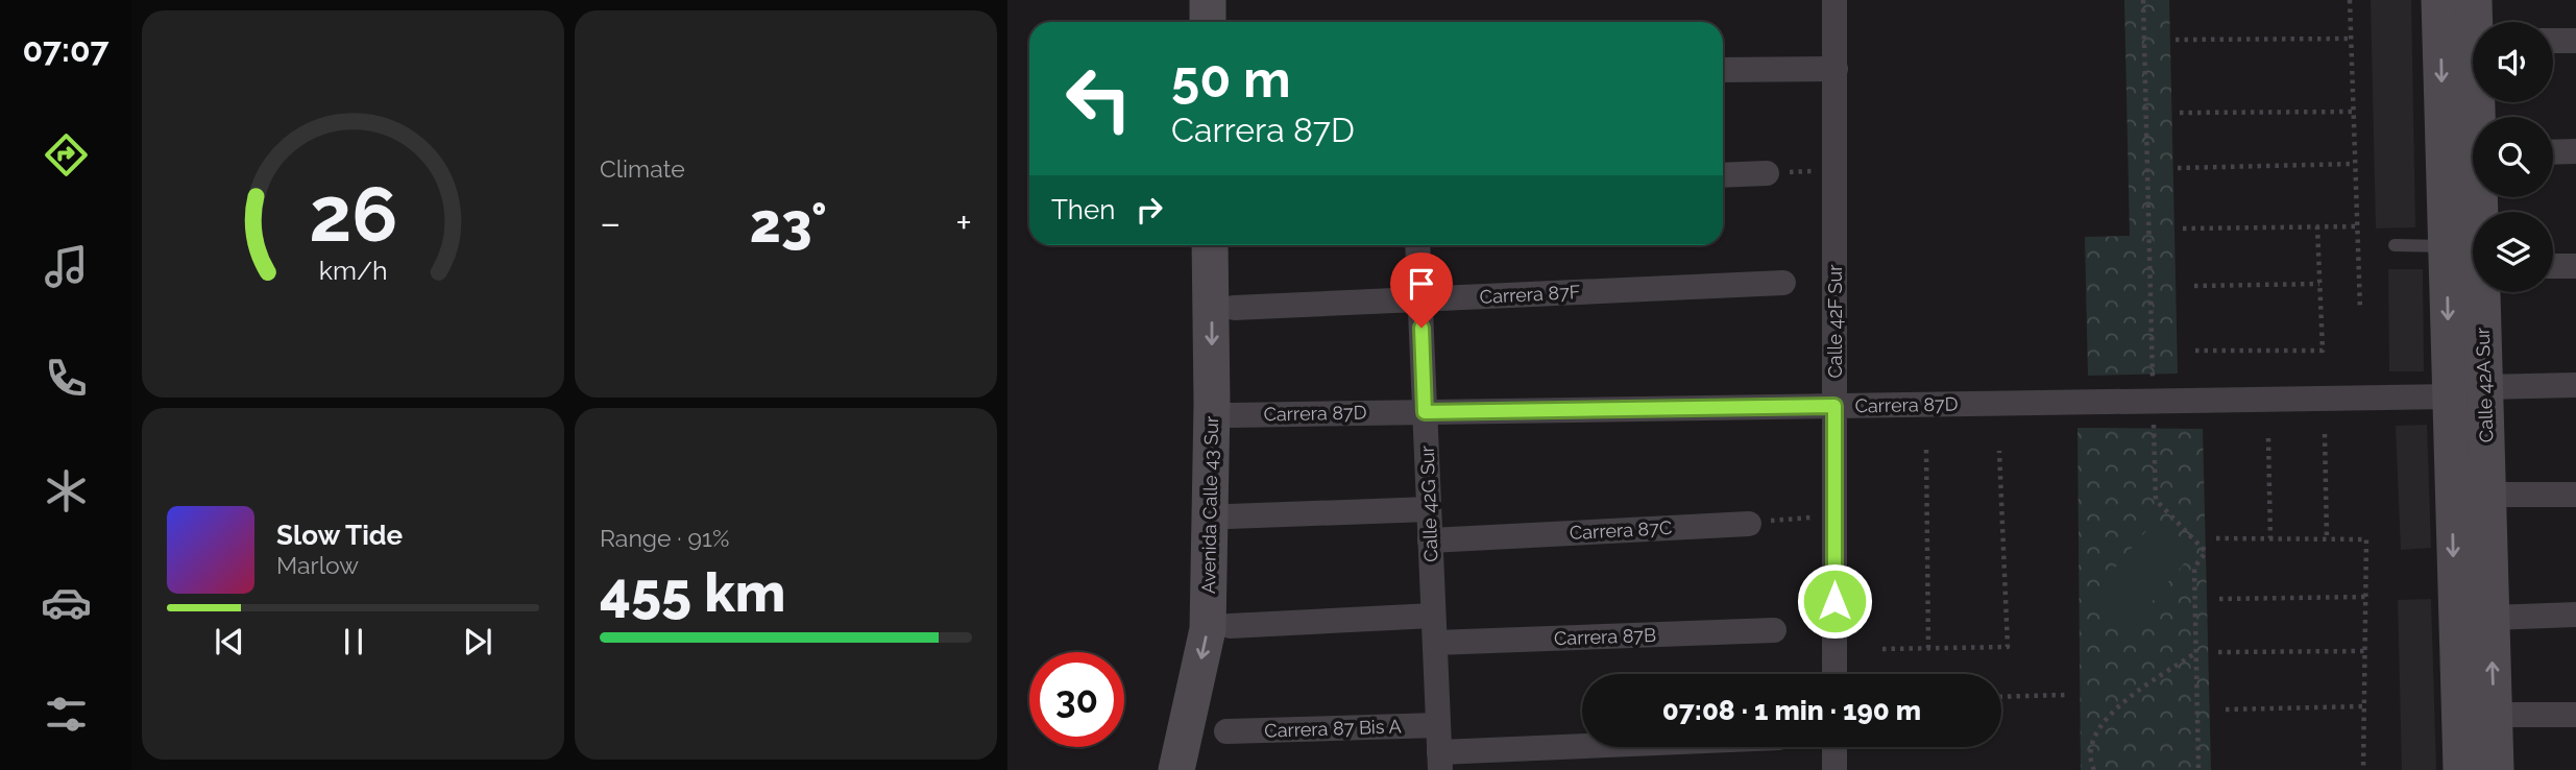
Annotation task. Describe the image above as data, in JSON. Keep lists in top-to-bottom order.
{
  "streets": {
    "street": [
      "Carrera 87F",
      "Calle 42F Sur",
      "Calle 42A Sur",
      "Carrera 87D",
      "Calle 42G Sur",
      "Avenida Calle 43 Sur",
      "Carrera 87C",
      "Carrera 87B",
      "Carrera 87 Bis A"
    ]
  },
  "crossings": [
    ["Carrera 87F", "Calle 42G Sur"],
    ["Calle 42F Sur", "Carrera 87D"],
    ["Calle 42A Sur", "Carrera 87D"],
    ["Carrera 87D", "Calle 42G Sur"],
    ["Calle 42G Sur", "Carrera 87C"],
    ["Calle 42G Sur", "Carrera 87B"],
    ["Calle 42G Sur", "Carrera 87 Bis A"]
  ],
  "one_way": ["Avenida Calle 43 Sur"],
  "page": {
    "tabs": "07:07",
    "tile": [
      "Climate",
      ["Range · 91%", "455 km"]
    ],
    "turn": ["50 m", "Carrera 87D"],
    "then": "Then",
    "heat": ["−", "23°", "+"],
    "song": ["Slow Tide", "Marlow"],
    "limit": "30",
    "trip": "07:08 · 1 min · 190 m",
    "gauge": ["26", "km/h"]
  }
}
